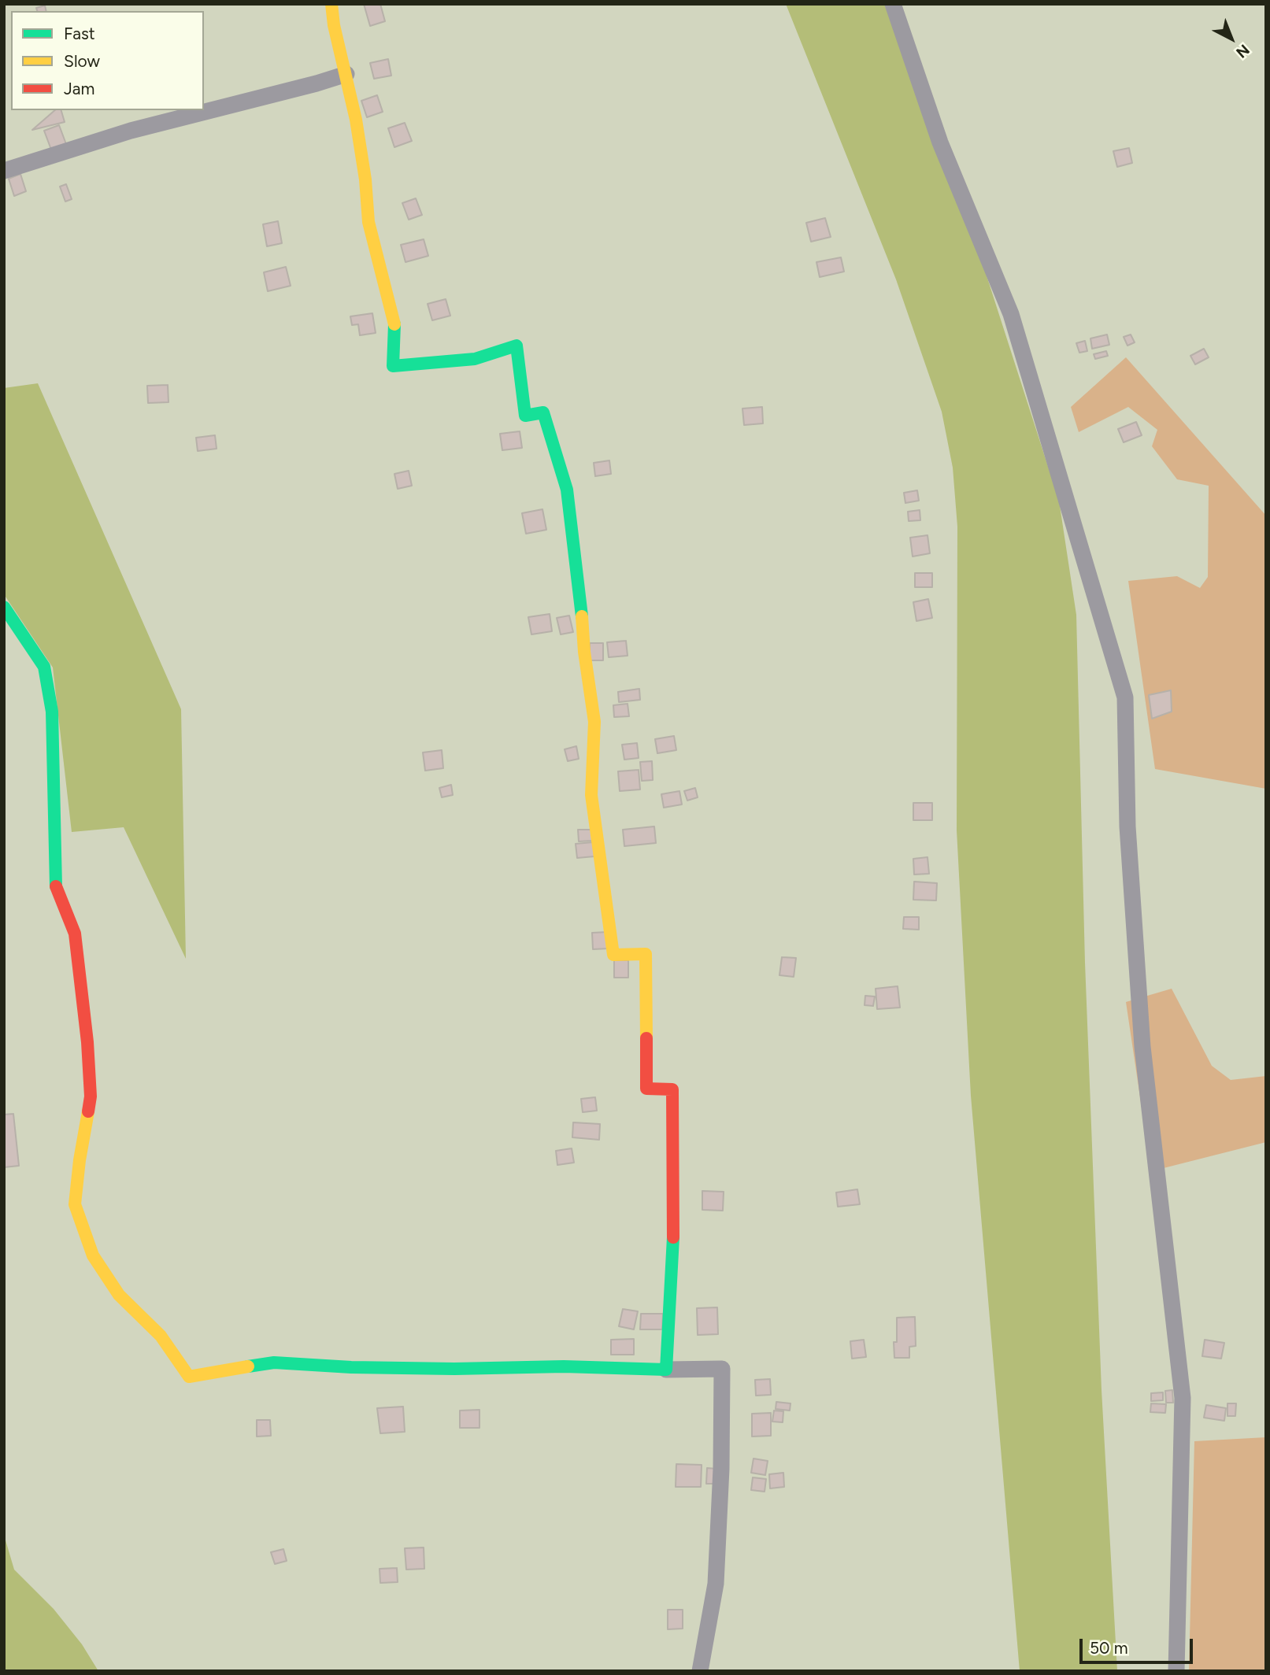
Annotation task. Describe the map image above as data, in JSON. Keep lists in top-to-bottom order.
{
  "legend": ["Fast", "Slow", "Jam"],
  "scale_bar": "50 m",
  "north": "bottom right"
}
